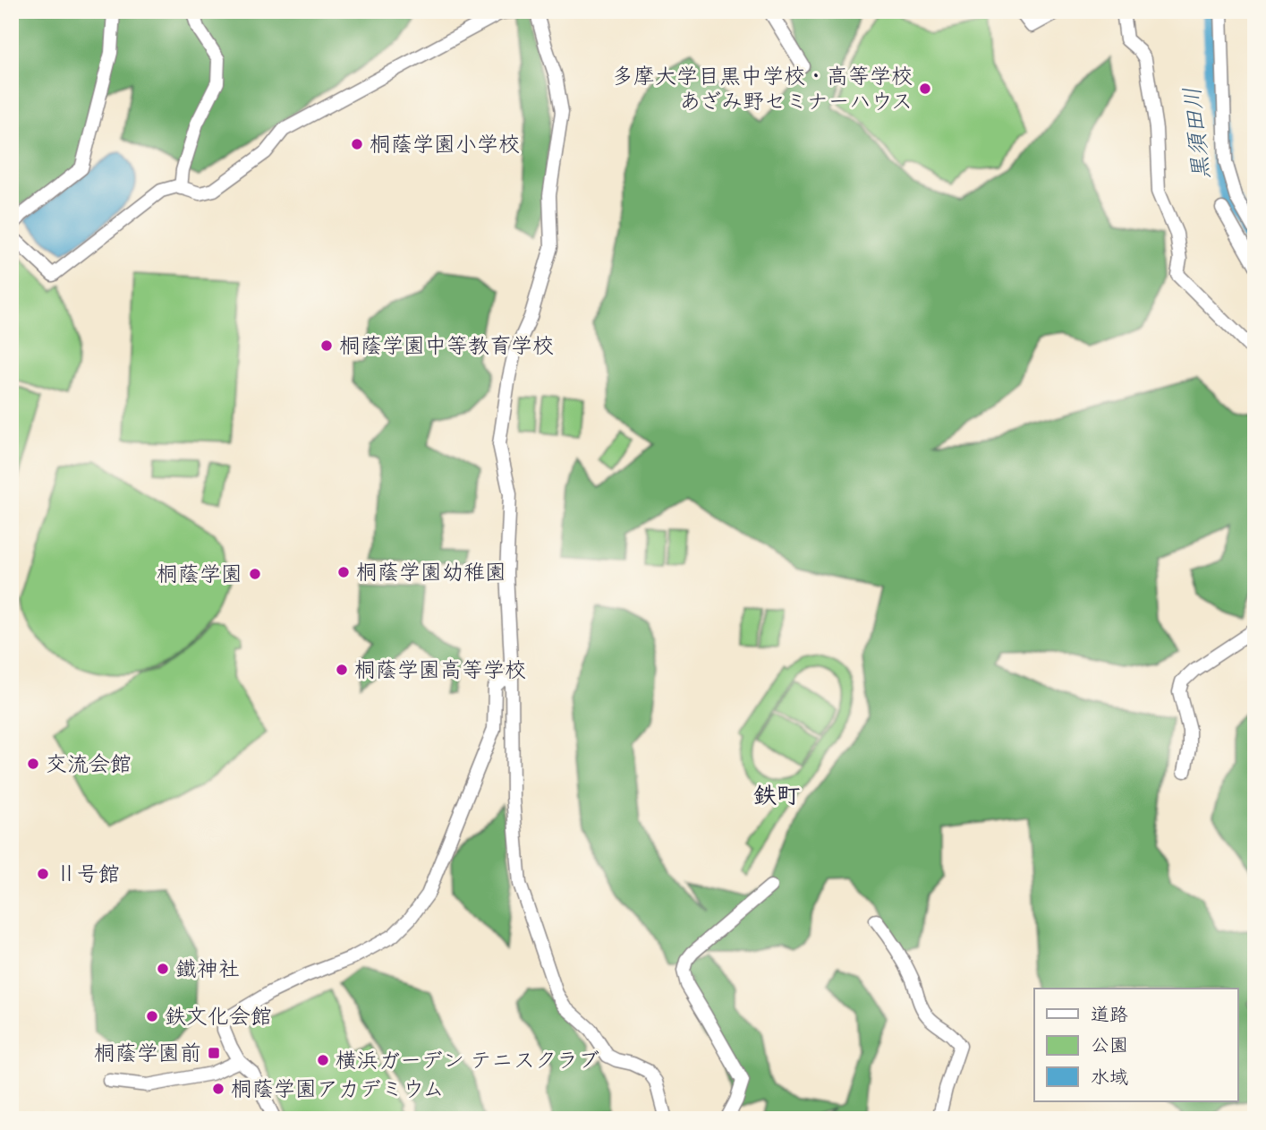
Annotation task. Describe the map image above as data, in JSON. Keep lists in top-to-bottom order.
{
  "districts": ["鉄町"],
  "water": ["黒須田川"],
  "places": {
    "other": [
      "多摩大学目黒中学校・高等学校 あざみ野セミナーハウス",
      "桐蔭学園小学校",
      "桐蔭学園中等教育学校",
      "桐蔭学園幼稚園",
      "桐蔭学園",
      "桐蔭学園高等学校",
      "交流会館",
      "Ⅱ号館",
      "鐵神社",
      "鉄文化会館",
      "横浜ガーデン テニスクラブ",
      "桐蔭学園アカデミウム"
    ],
    "transit": ["桐蔭学園前"]
  },
  "legend": ["道路", "公園", "水域"]
}
